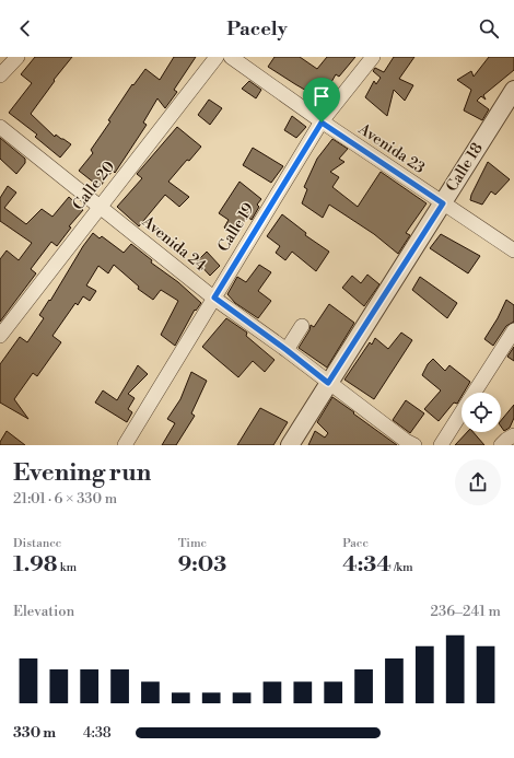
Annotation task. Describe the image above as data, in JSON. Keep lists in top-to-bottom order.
{
  "streets": {
    "street": [
      "Avenida 23",
      "Calle 18",
      "Calle 20",
      "Calle 19",
      "Avenida 24"
    ]
  },
  "crossings": [
    ["Avenida 23", "Calle 18"],
    ["Avenida 23", "Calle 19"],
    ["Calle 18", "Avenida 24"],
    ["Calle 20", "Avenida 24"],
    ["Calle 19", "Avenida 24"]
  ],
  "page": {
    "header": "Pacely",
    "heading": ["Evening run", "21:01 · 6 × 330 m"],
    "stats": [
      ["Distance", "1.98 km"],
      ["Time", "9:03"],
      ["Pace", "4:34 /km"]
    ],
    "chart": ["Elevation", "236–241 m"],
    "list": [
      {
        "name": "330 m",
        "note": "4:38"
      }
    ]
  }
}
